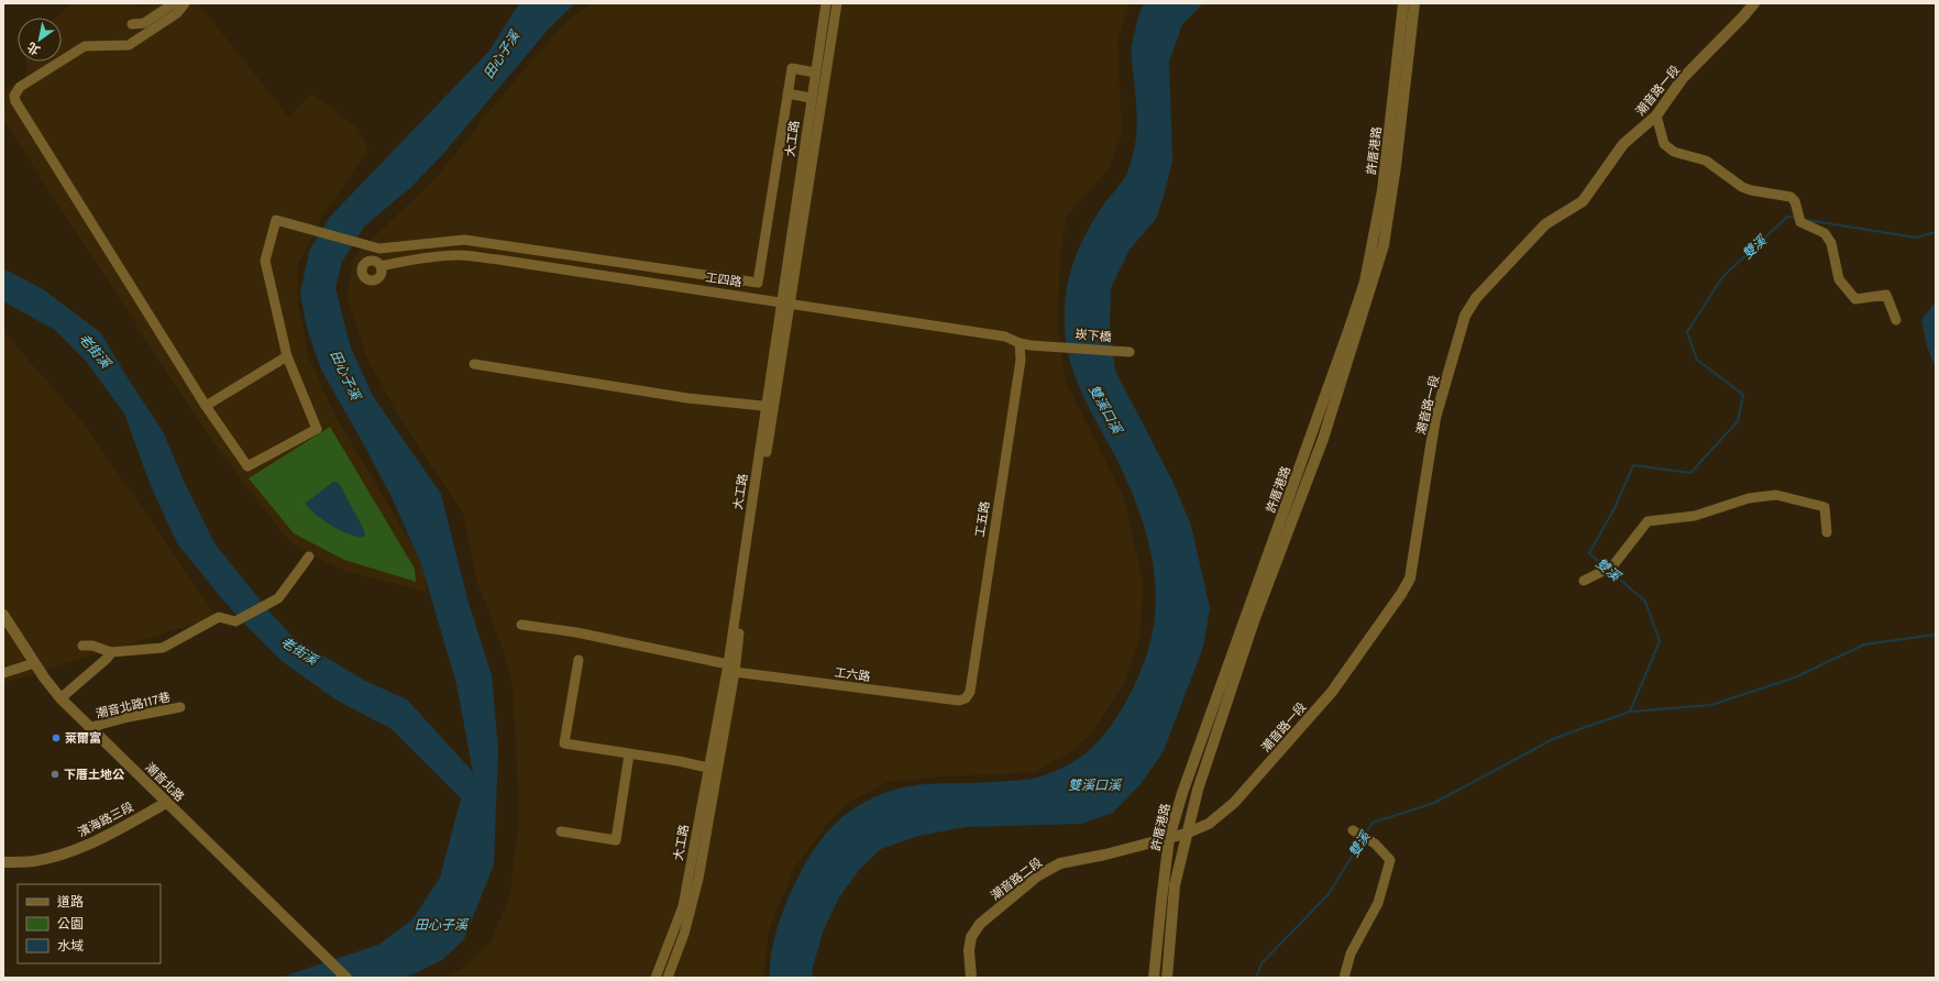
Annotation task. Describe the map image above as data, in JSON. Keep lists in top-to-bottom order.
{
  "streets": {
    "street": [
      "潮音路一段",
      "大工路",
      "許厝港路",
      "工四路",
      "崁下橋",
      "工五路",
      "工六路",
      "潮音北路117巷",
      "潮音北路",
      "濱海路三段",
      "潮音路二段"
    ]
  },
  "crossings": [
    ["潮音路一段", "許厝港路"],
    ["潮音路一段", "潮音路二段"],
    ["大工路", "工四路"],
    ["大工路", "工六路"],
    ["許厝港路", "潮音路二段"],
    ["工四路", "崁下橋"],
    ["工四路", "工五路"],
    ["工五路", "工六路"],
    ["潮音北路117巷", "潮音北路"],
    ["潮音北路", "濱海路三段"]
  ],
  "water": [
    "田心子溪",
    "雙溪",
    "老街溪",
    "雙溪口溪"
  ],
  "places": ["萊爾富", "下厝土地公"],
  "legend": ["道路", "公園", "水域"],
  "north": "bottom left"
}
